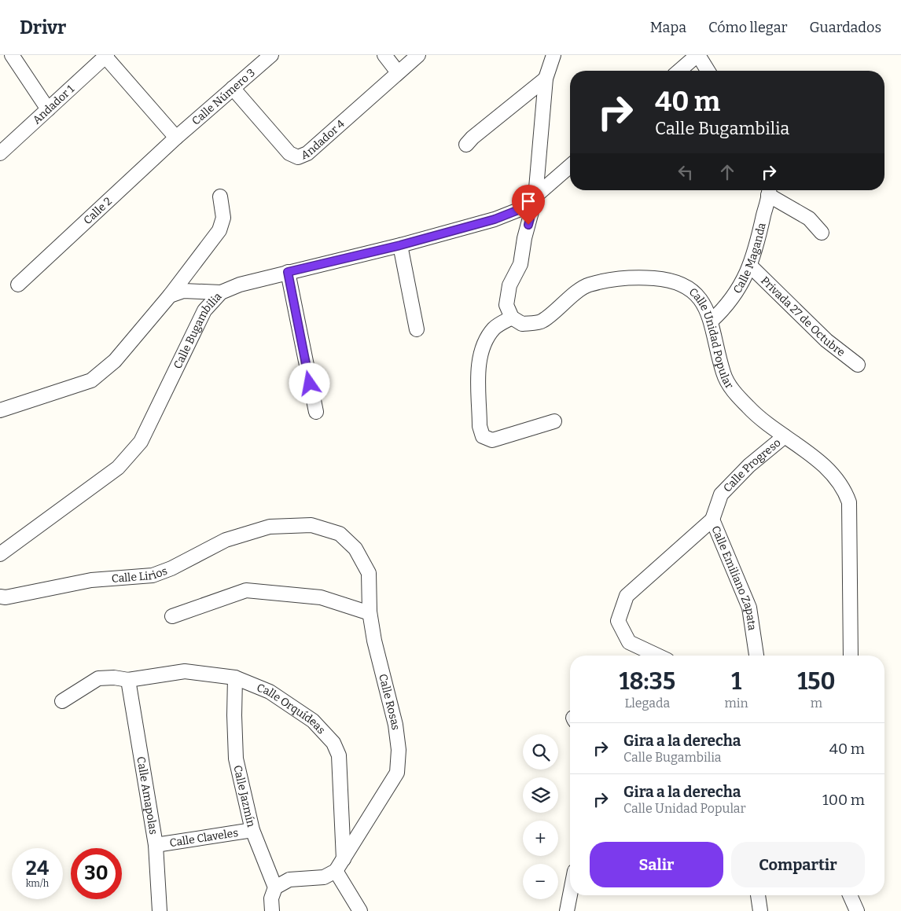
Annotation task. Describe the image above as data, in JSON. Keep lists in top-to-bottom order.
{
  "streets": {
    "street": [
      "Calle Número 3",
      "Andador 1",
      "Andador 4",
      "Calle 2",
      "Calle Maganda",
      "Privada 27 de Octubre",
      "Calle Bugambilia",
      "Calle Unidad Popular",
      "Calle Progreso",
      "Calle Lirios",
      "Calle Emiliano Zapata",
      "Calle Rosas",
      "Calle Orquídeas",
      "Calle Amapolas",
      "Calle Jazmín",
      "Calle Claveles"
    ]
  },
  "crossings": [
    ["Calle Número 3", "Andador 4"],
    ["Calle Número 3", "Calle 2"],
    ["Calle Maganda", "Privada 27 de Octubre"],
    ["Calle Maganda", "Calle Unidad Popular"],
    ["Calle Unidad Popular", "Calle Progreso"],
    ["Calle Progreso", "Calle Emiliano Zapata"],
    ["Calle Lirios", "Calle Rosas"],
    ["Calle Rosas", "Calle Orquídeas"],
    ["Calle Orquídeas", "Calle Amapolas"],
    ["Calle Orquídeas", "Calle Jazmín"],
    ["Calle Amapolas", "Calle Claveles"],
    ["Calle Jazmín", "Calle Claveles"]
  ],
  "page": {
    "header": "Drivr",
    "nav": ["Mapa", "Cómo llegar", "Guardados"],
    "turn": ["40 m", "Calle Bugambilia"],
    "eta": [
      "18:35",
      "Llegada",
      "1",
      "min",
      "150",
      "m"
    ],
    "list": [
      {
        "name": "Gira a la derecha",
        "note": "Calle Bugambilia",
        "value": "40 m"
      },
      {
        "name": "Gira a la derecha",
        "note": "Calle Unidad Popular",
        "value": "100 m"
      }
    ],
    "map_buttons": ["+", "−"],
    "buttons": ["Salir", "Compartir"],
    "speed": "24 km/h",
    "limit": "30"
  }
}
